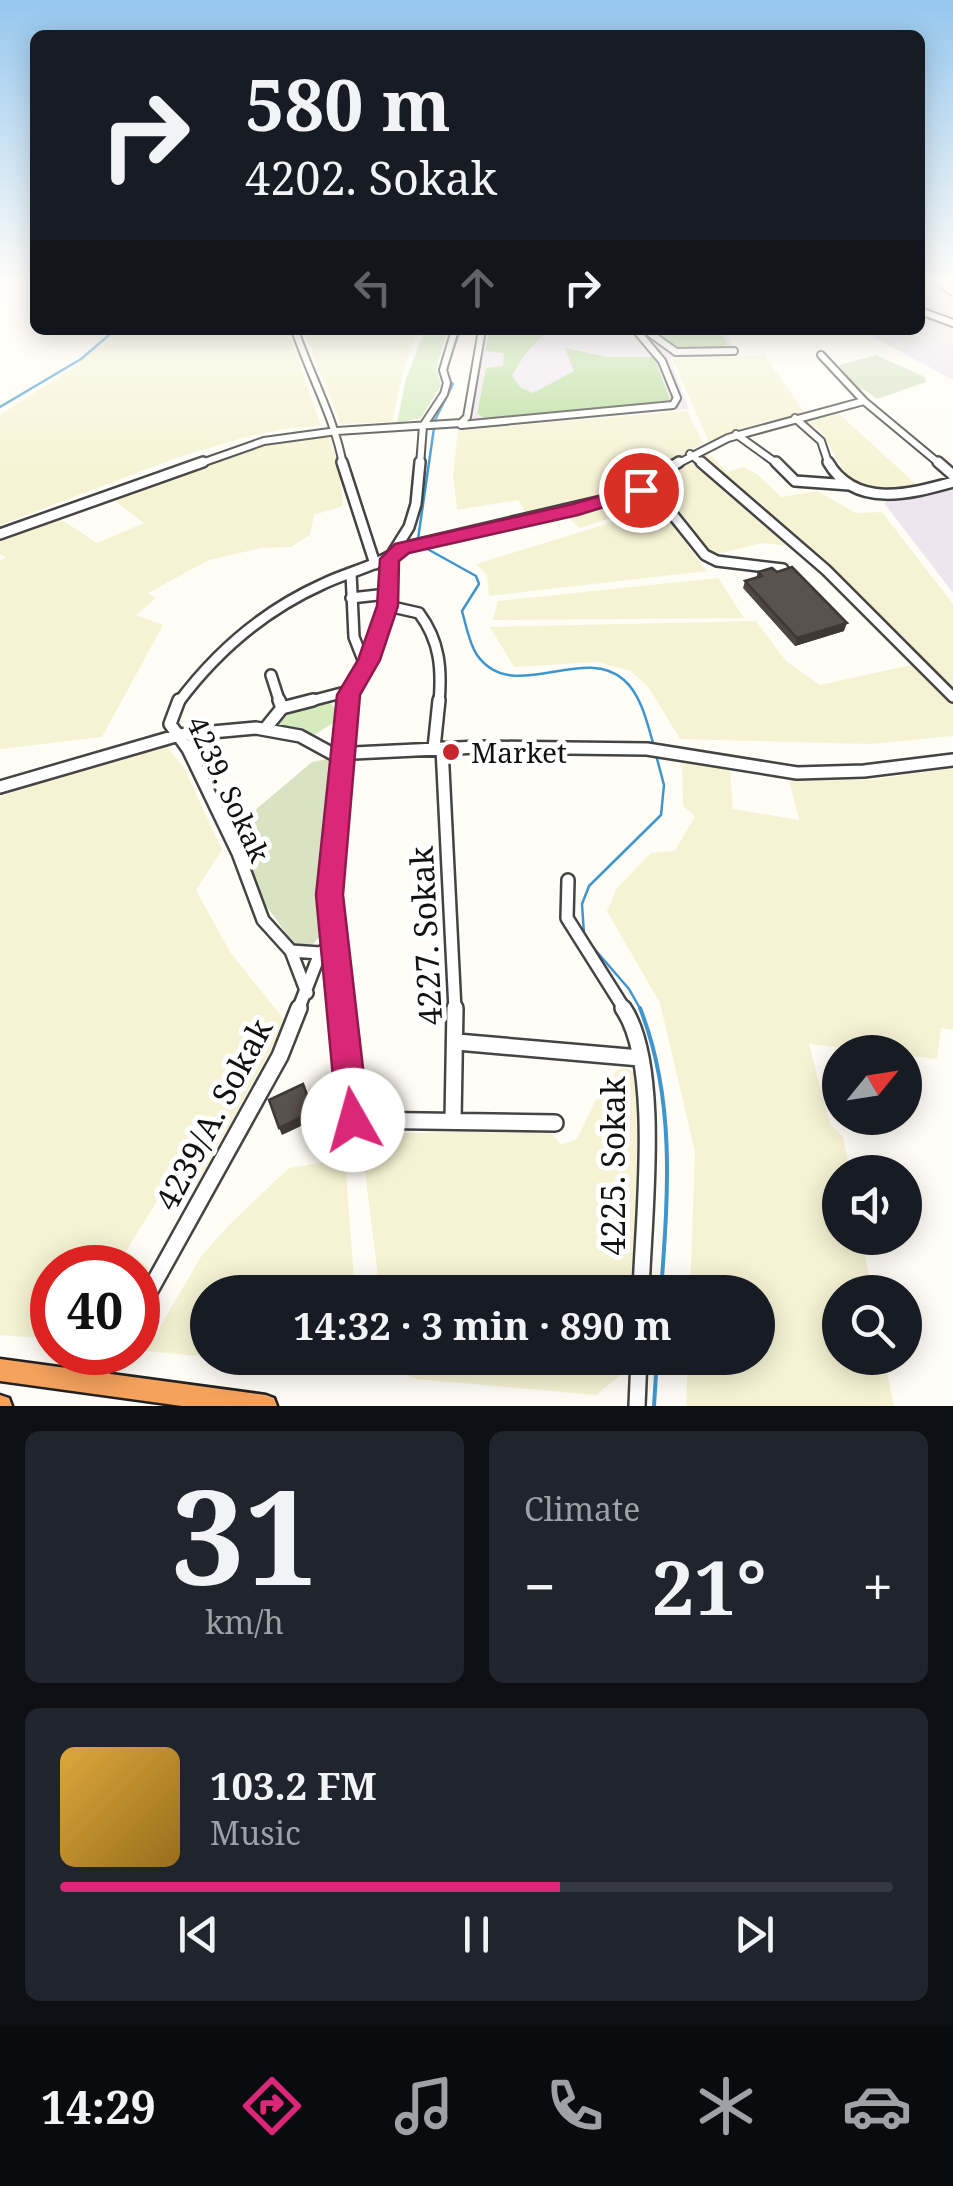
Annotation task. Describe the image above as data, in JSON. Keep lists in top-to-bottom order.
{
  "streets": {
    "street": [
      "4239. Sokak",
      "4227. Sokak",
      "4239/A. Sokak",
      "4225. Sokak"
    ]
  },
  "crossings": [
    ["4239. Sokak", "4239/A. Sokak"]
  ],
  "places": ["Market"],
  "north": "top right",
  "page": {
    "turn": ["580 m", "4202. Sokak"],
    "limit": "40",
    "trip": "14:32 · 3 min · 890 m",
    "tile": [
      ["31", "km/h"],
      "Climate"
    ],
    "heat": ["−", "21°", "+"],
    "song": ["103.2 FM", "Music"],
    "tabs": "14:29"
  }
}
